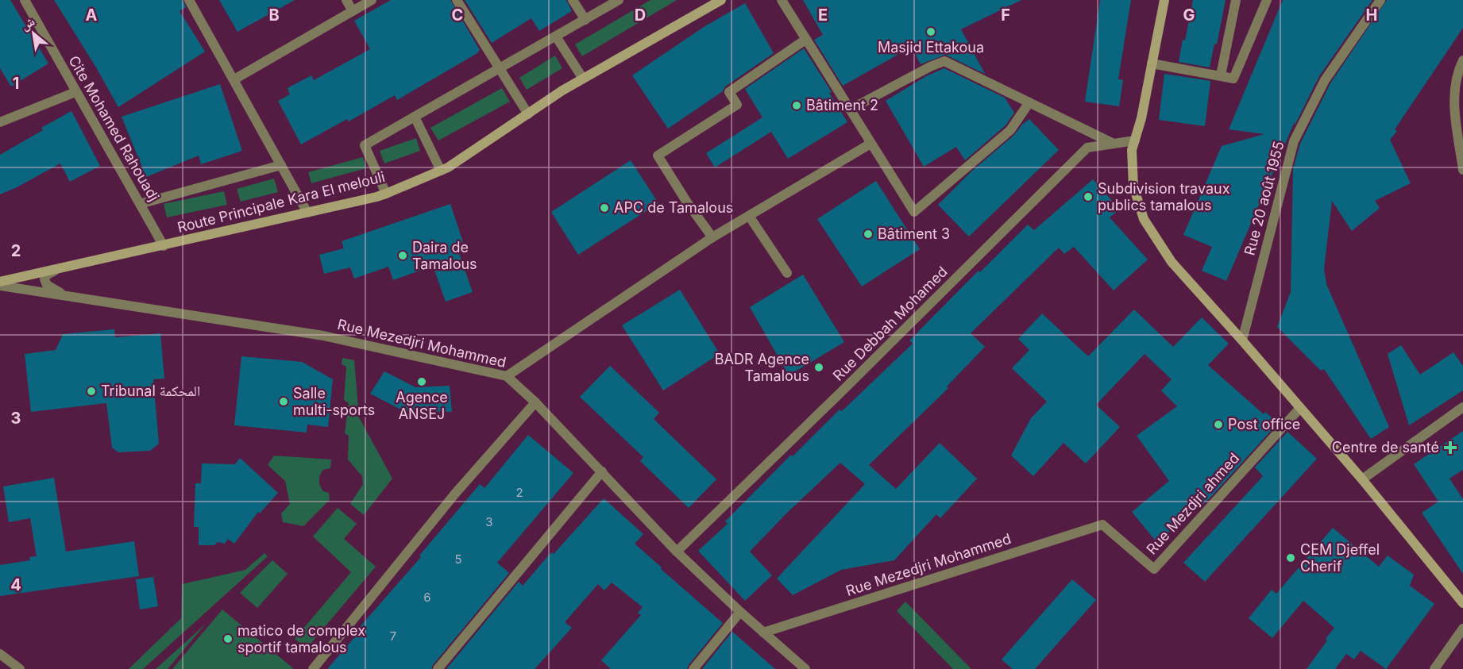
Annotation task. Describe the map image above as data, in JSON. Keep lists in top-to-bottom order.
{
  "streets": {
    "main road": ["Route Principale Kara El melouli"],
    "street": [
      "Cite Mohamed Rahouadj",
      "Rue 20 août 1955",
      "Rue Debbah Mohamed",
      "Rue Mezedjri Mohammed",
      "Rue Mezdjri ahmed"
    ]
  },
  "crossings": [
    ["Cite Mohamed Rahouadj", "Route Principale Kara El melouli"],
    ["Rue Debbah Mohamed", "Rue Mezedjri Mohammed"],
    ["Rue Mezedjri Mohammed", "Rue Mezdjri ahmed"]
  ],
  "places": {
    "other": [
      "Masjid Ettakoua",
      "Bâtiment 2",
      "Subdivision travaux publics tamalous",
      "APC de Tamalous",
      "Bâtiment 3",
      "Daira de Tamalous",
      "BADR Agence Tamalous",
      "Agence ANSEJ",
      "Tribunal المحكمة",
      "Salle multi-sports",
      "Post office",
      "CEM Djeffel Cherif",
      "matico de complex sportif tamalous"
    ],
    "health": ["Centre de santé"]
  },
  "house_numbers": [
    "2",
    "3",
    "5",
    "6",
    "7"
  ],
  "north": "top left",
  "grid": {
    "columns": [
      "A",
      "B",
      "C",
      "D",
      "E",
      "F",
      "G",
      "H"
    ],
    "rows": [
      "1",
      "2",
      "3",
      "4"
    ]
  }
}
